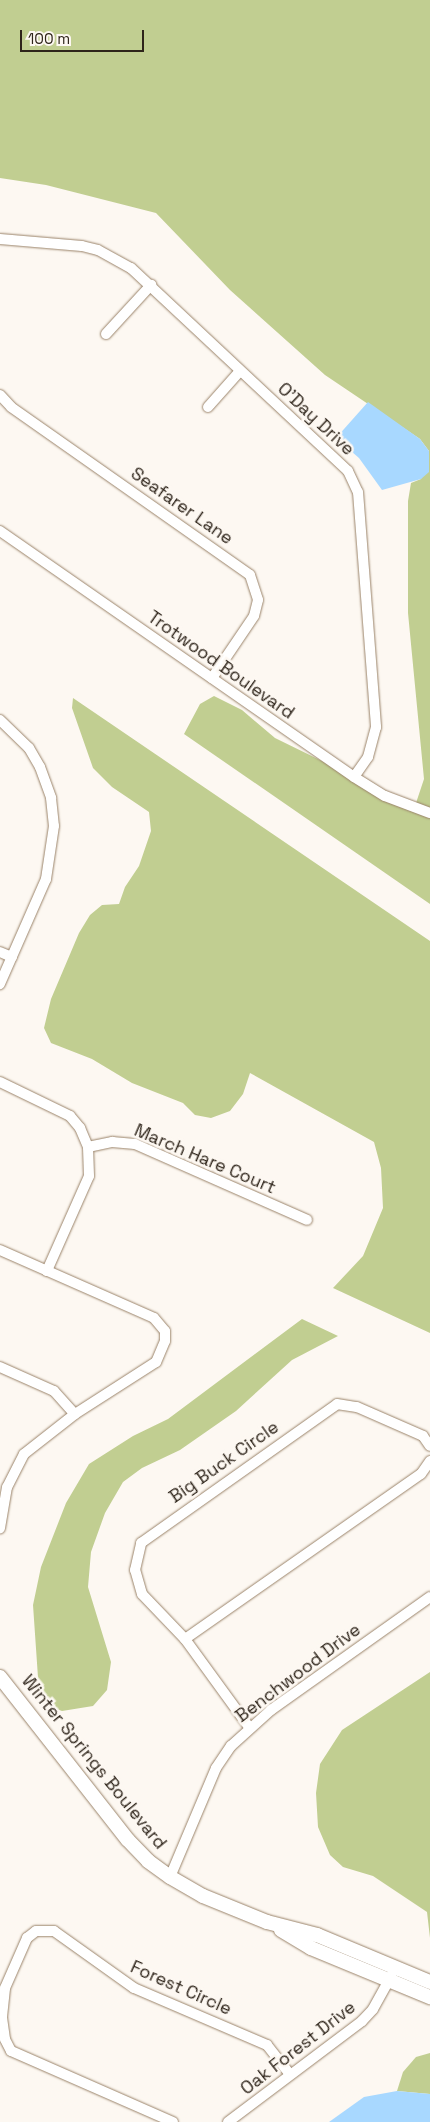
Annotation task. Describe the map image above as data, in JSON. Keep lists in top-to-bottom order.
{
  "streets": {
    "street": [
      "O'Day Drive",
      "Seafarer Lane",
      "Trotwood Boulevard",
      "March Hare Court",
      "Big Buck Circle",
      "Benchwood Drive",
      "Winter Springs Boulevard",
      "Forest Circle",
      "Oak Forest Drive"
    ]
  },
  "crossings": [
    ["O'Day Drive", "Trotwood Boulevard"],
    ["Seafarer Lane", "Trotwood Boulevard"],
    ["Big Buck Circle", "Benchwood Drive"],
    ["Benchwood Drive", "Winter Springs Boulevard"],
    ["Winter Springs Boulevard", "Oak Forest Drive"],
    ["Forest Circle", "Oak Forest Drive"]
  ],
  "scale_bar": "100 m"
}
